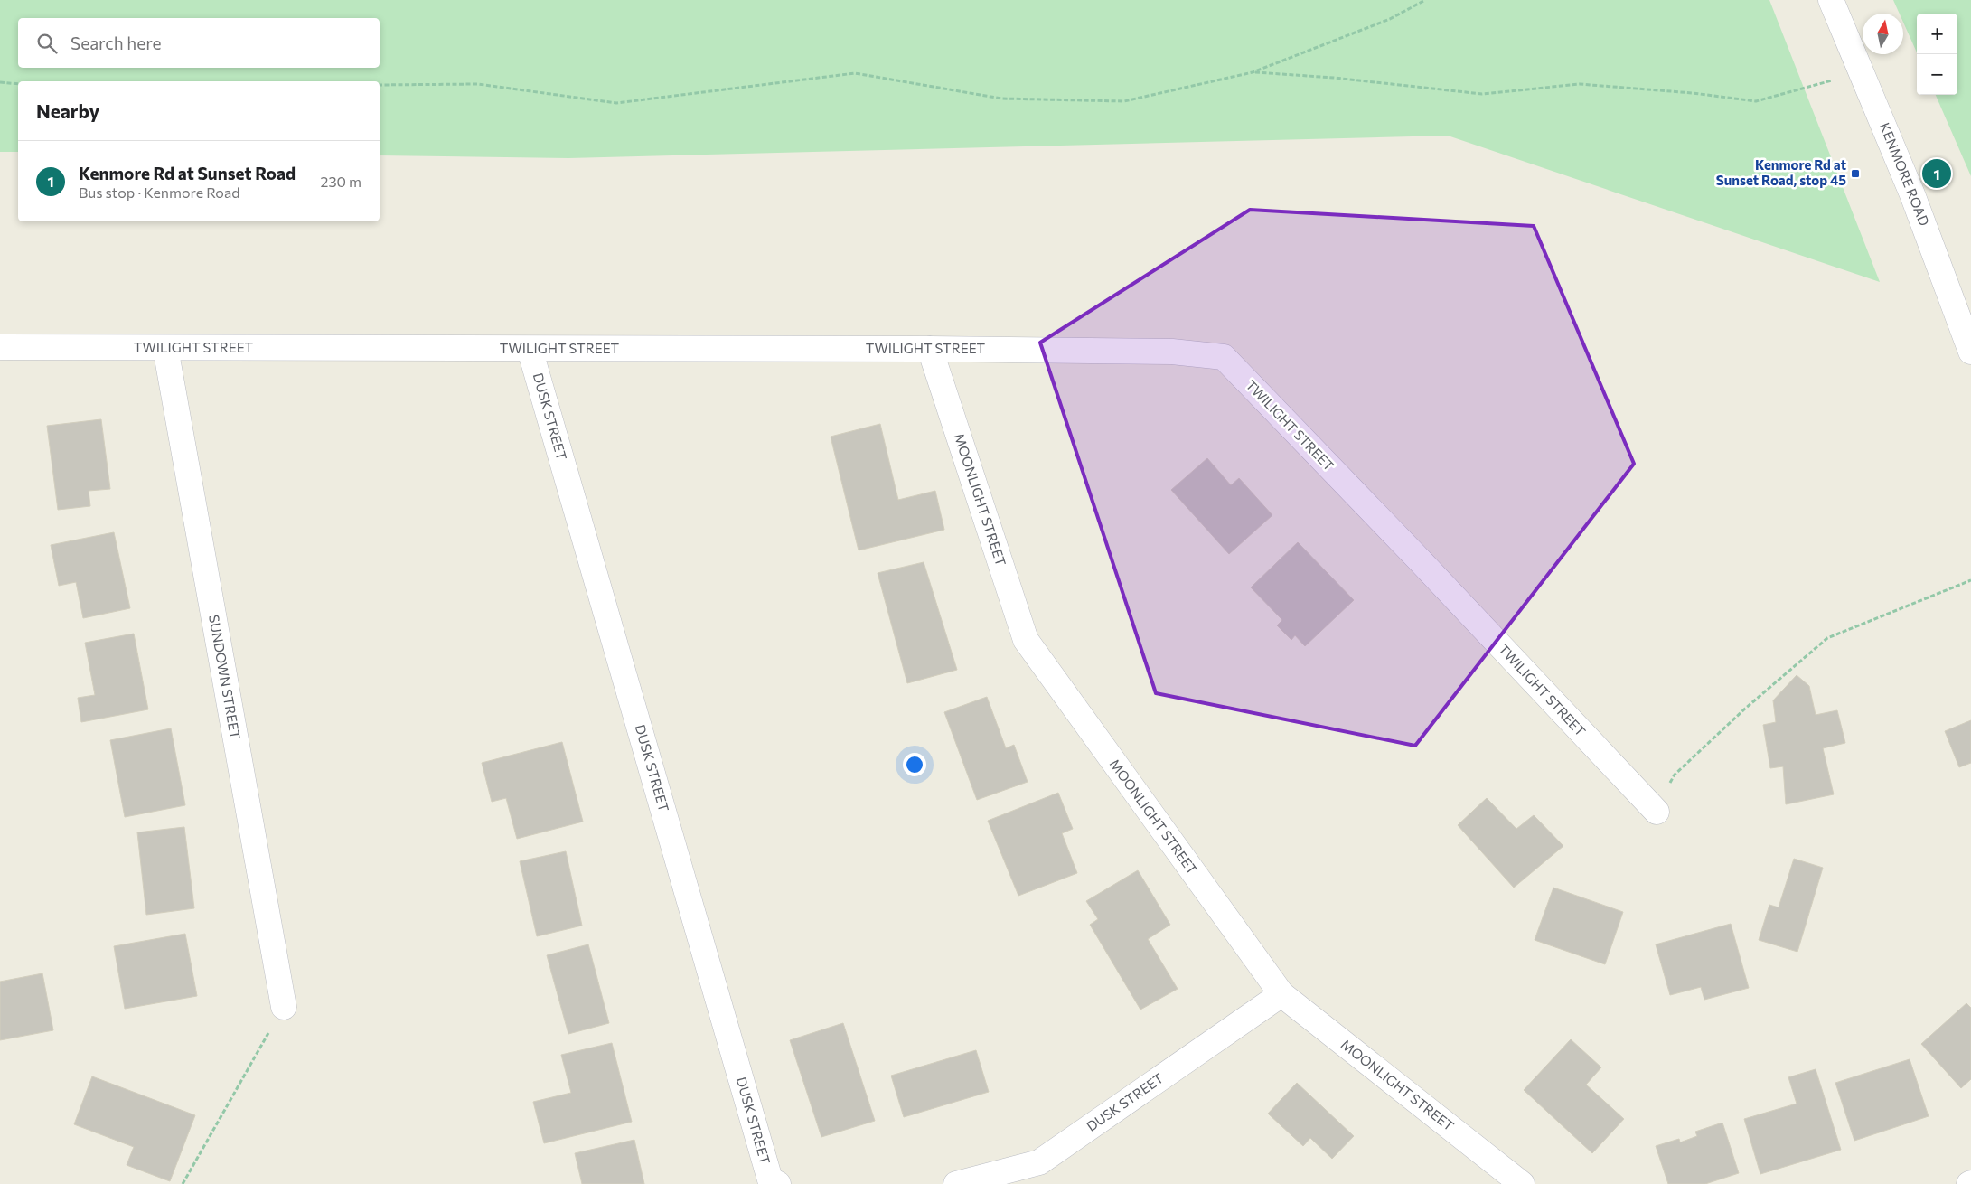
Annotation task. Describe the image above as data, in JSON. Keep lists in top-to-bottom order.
{
  "streets": {
    "street": [
      "KENMORE ROAD",
      "TWILIGHT STREET",
      "DUSK STREET",
      "MOONLIGHT STREET",
      "SUNDOWN STREET"
    ]
  },
  "crossings": [
    ["TWILIGHT STREET", "DUSK STREET"],
    ["TWILIGHT STREET", "MOONLIGHT STREET"],
    ["TWILIGHT STREET", "SUNDOWN STREET"],
    ["DUSK STREET", "MOONLIGHT STREET"]
  ],
  "places": {
    "transit": ["Kenmore Rd at Sunset Road, stop 45"]
  },
  "north": "top",
  "page": {
    "map_buttons": ["+", "−"],
    "search": "Search here",
    "heading": "Nearby",
    "list": [
      {
        "mark": "1",
        "name": "Kenmore Rd at Sunset Road",
        "note": "Bus stop · Kenmore Road",
        "value": "230 m"
      }
    ],
    "pins": "1"
  }
}
